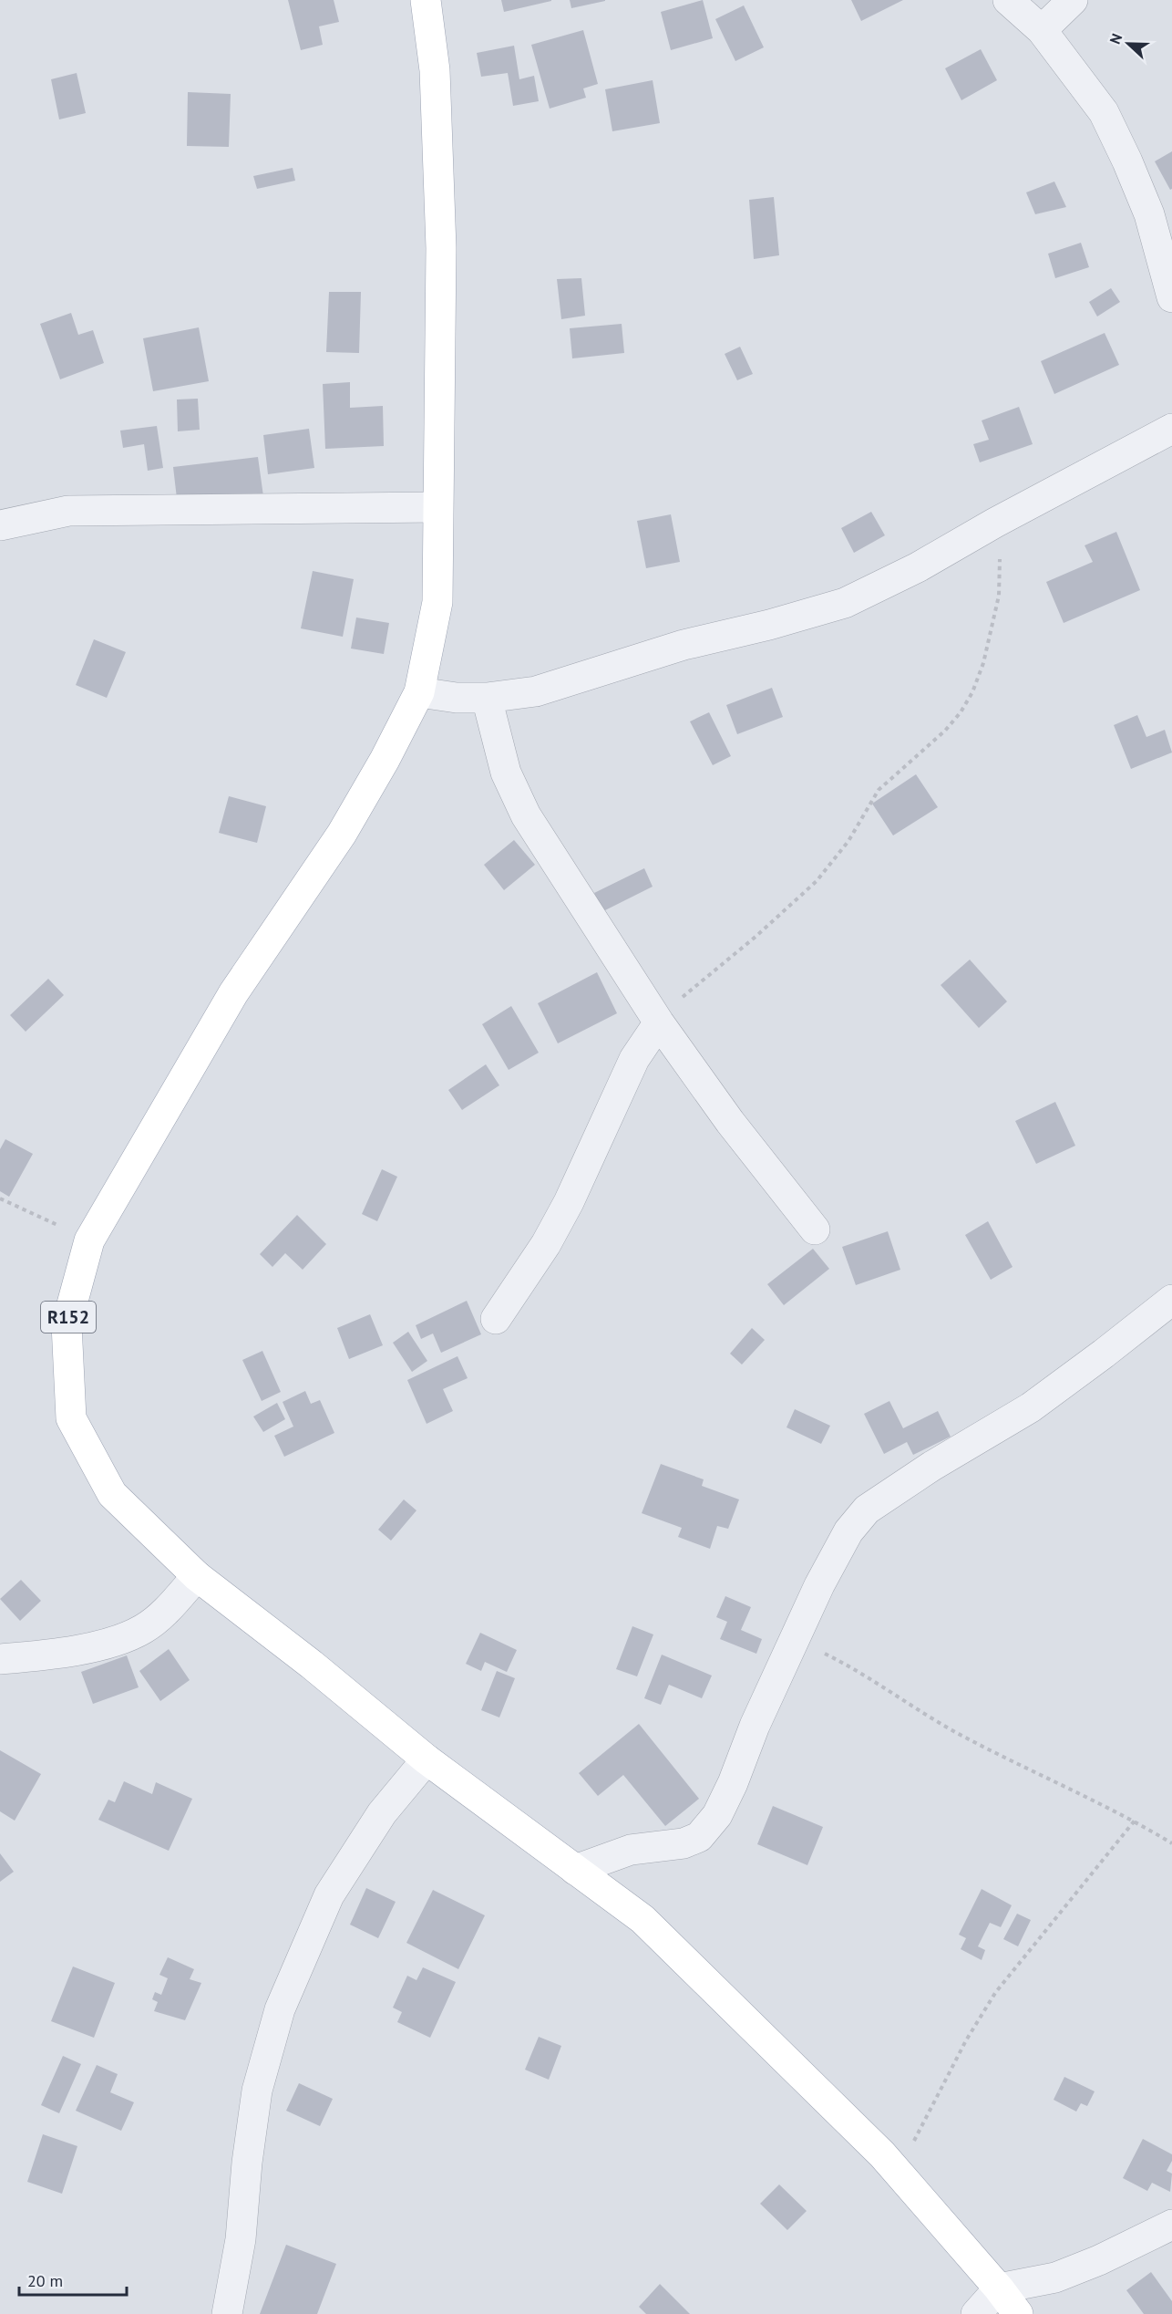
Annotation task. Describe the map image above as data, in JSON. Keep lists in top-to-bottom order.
{
  "streets": {
    "main road": ["R152"]
  },
  "scale_bar": "20 m",
  "north": "left"
}
